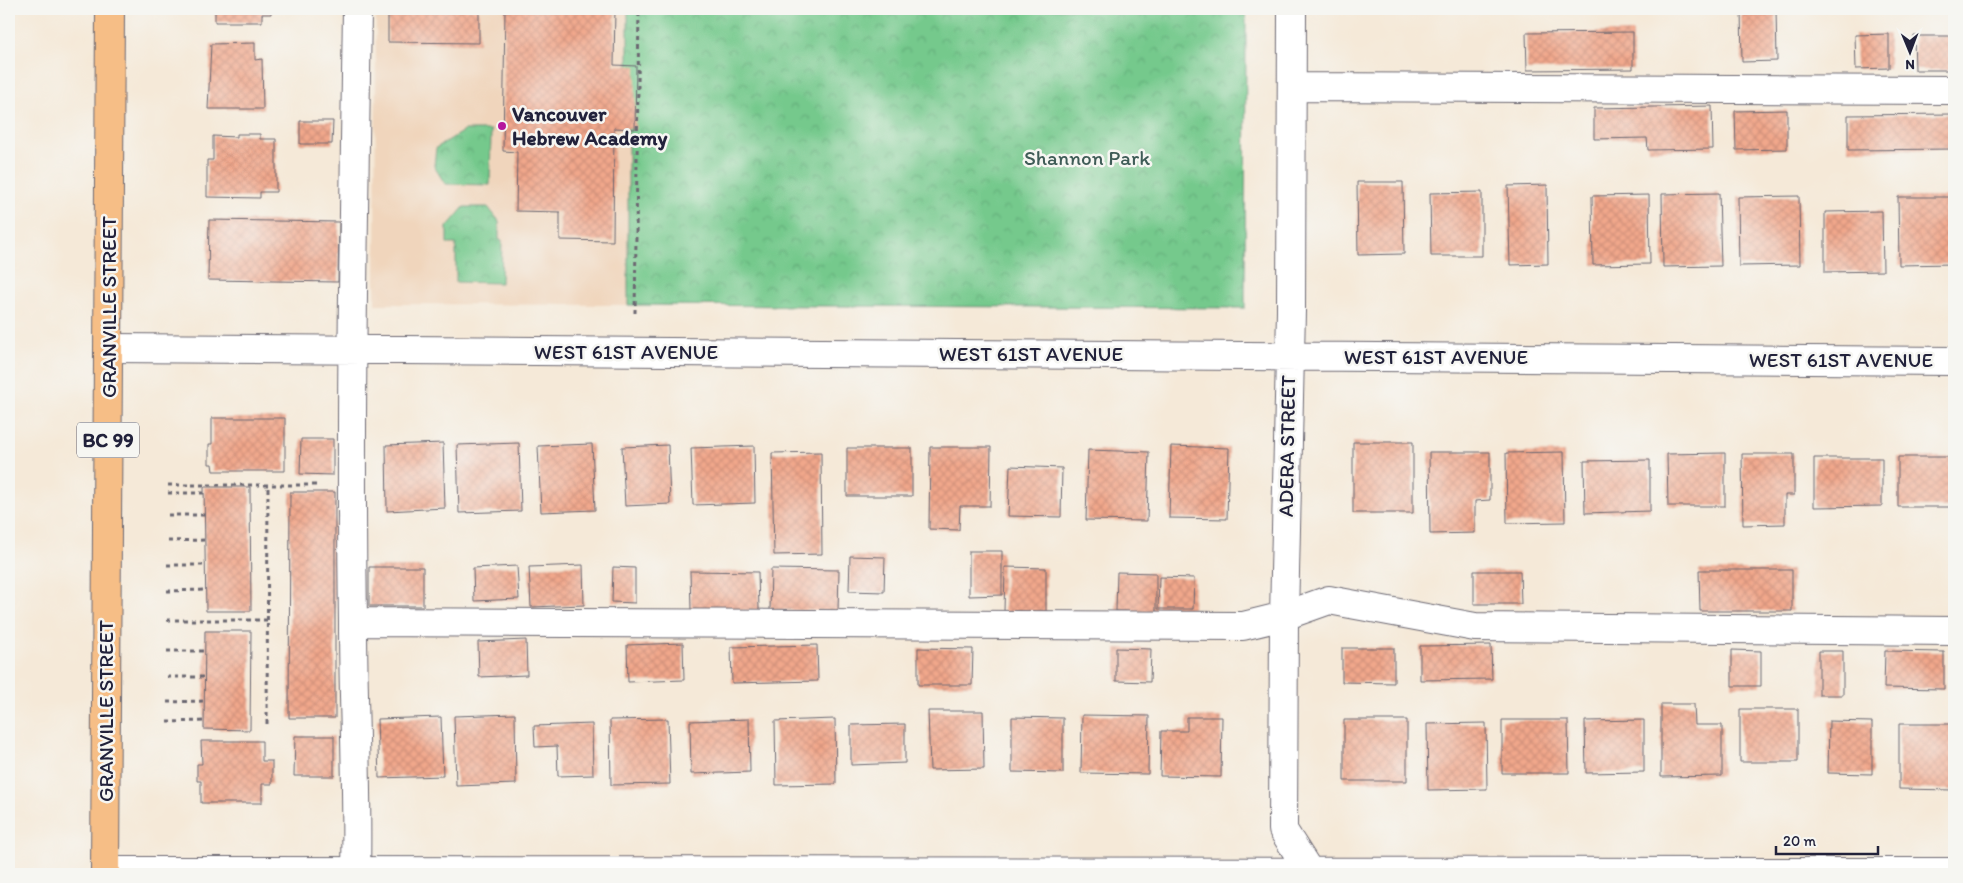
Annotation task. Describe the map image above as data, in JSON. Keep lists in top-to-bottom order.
{
  "streets": {
    "highway": ["GRANVILLE STREET", "BC 99"],
    "street": ["WEST 61ST AVENUE", "ADERA STREET"]
  },
  "crossings": [
    ["GRANVILLE STREET", "WEST 61ST AVENUE"],
    ["WEST 61ST AVENUE", "ADERA STREET"]
  ],
  "parks": ["Shannon Park"],
  "places": ["Vancouver Hebrew Academy"],
  "scale_bar": "20 m",
  "north": "bottom"
}
